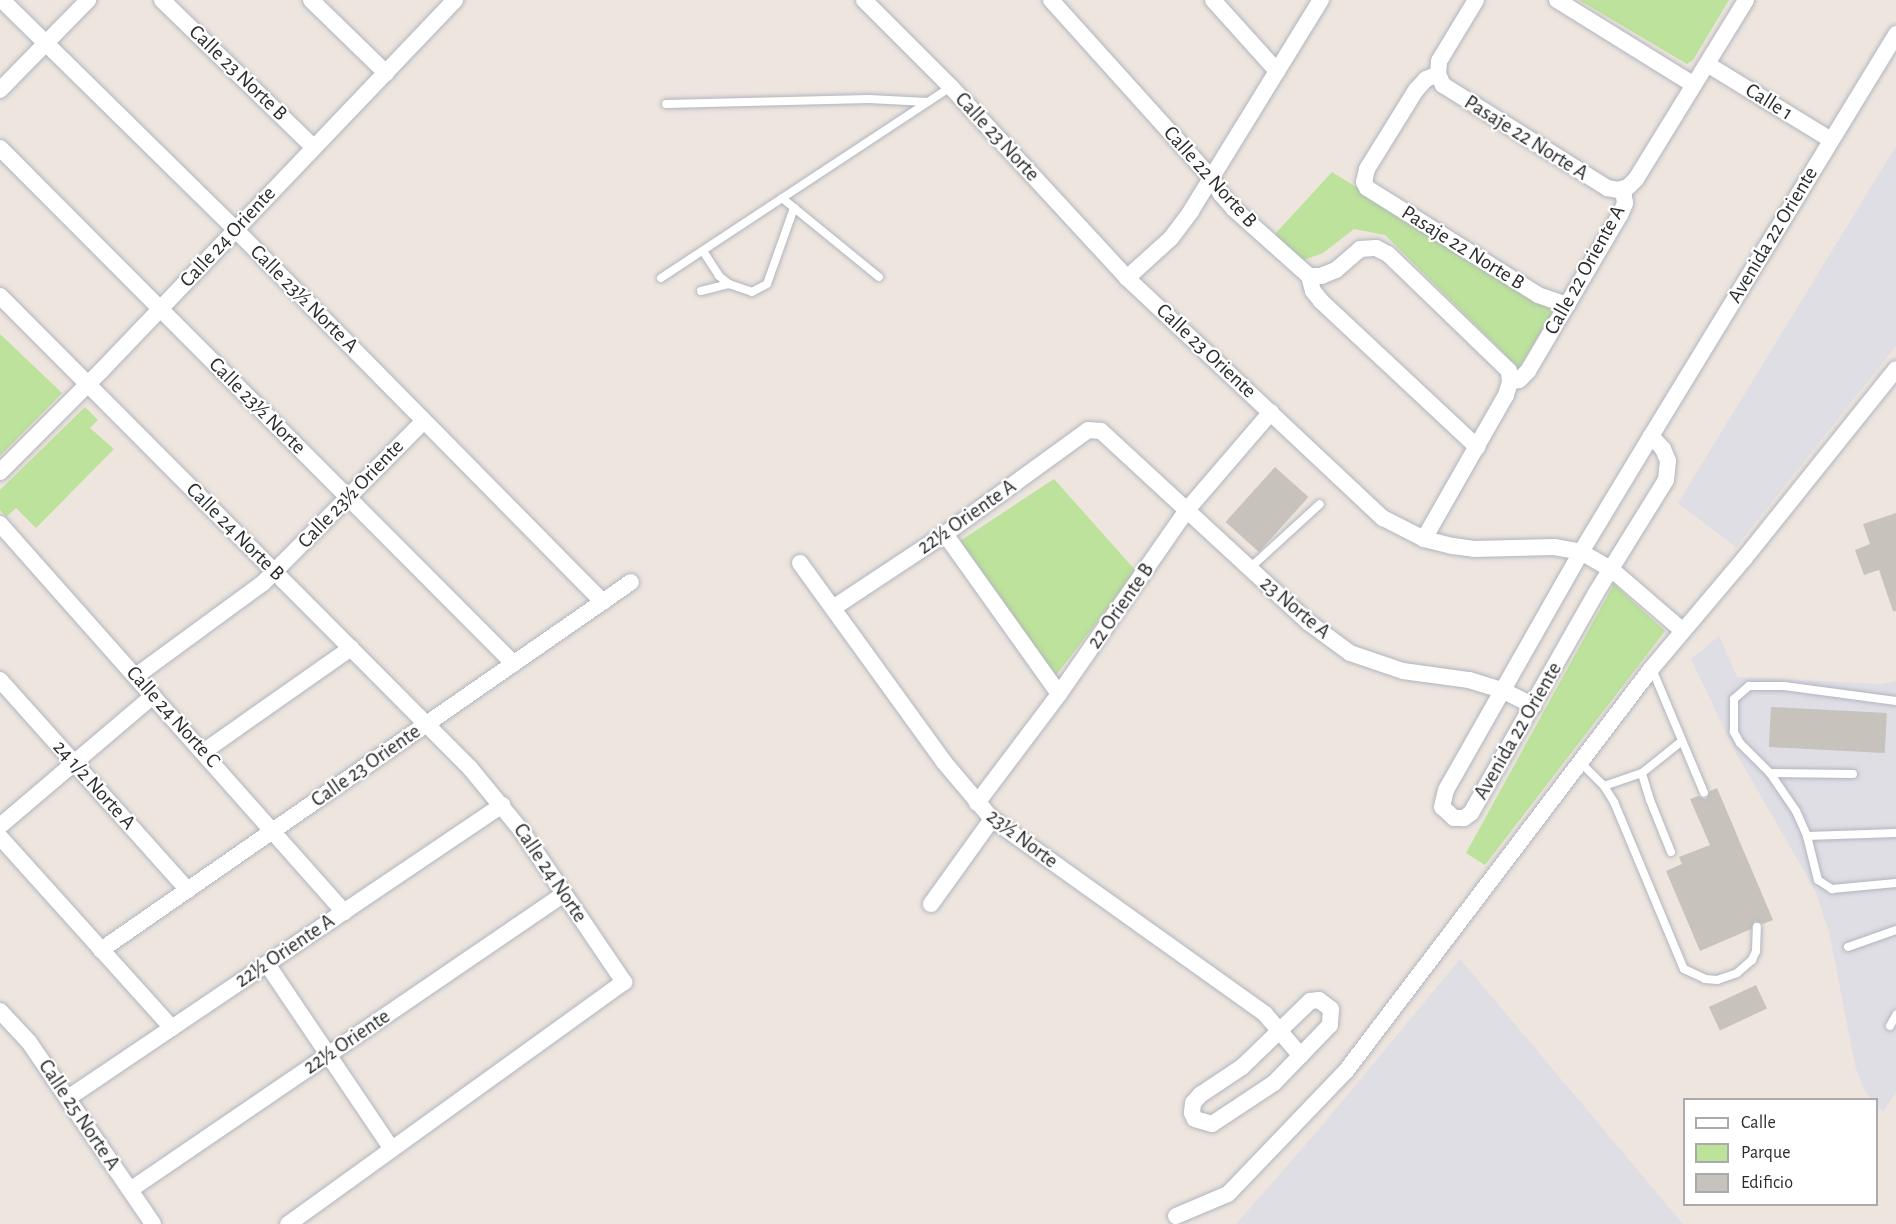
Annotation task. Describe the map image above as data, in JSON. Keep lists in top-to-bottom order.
{
  "streets": {
    "street": [
      "Calle 23 Norte B",
      "Calle 1",
      "Calle 23 Norte",
      "Pasaje 22 Norte A",
      "Calle 22 Norte B",
      "Avenida 22 Oriente",
      "Calle 24 Oriente",
      "Pasaje 22 Norte B",
      "Calle 22 Oriente A",
      "Calle 23½ Norte A",
      "Calle 23 Oriente",
      "Calle 23½ Norte",
      "Calle 23½ Oriente",
      "22½ Oriente A",
      "Calle 24 Norte B",
      "22 Oriente B",
      "23 Norte A",
      "Calle 24 Norte C",
      "24 1/2 Norte A",
      "23½ Norte",
      "Calle 24 Norte",
      "22½ Oriente",
      "Calle 25 Norte A"
    ]
  },
  "crossings": [
    ["Calle 23 Norte B", "Calle 24 Oriente"],
    ["Calle 1", "Avenida 22 Oriente"],
    ["Calle 1", "Calle 22 Oriente A"],
    ["Calle 23 Norte", "Calle 23 Oriente"],
    ["Pasaje 22 Norte A", "Pasaje 22 Norte B"],
    ["Pasaje 22 Norte A", "Calle 22 Oriente A"],
    ["Avenida 22 Oriente", "Calle 23 Oriente"],
    ["Avenida 22 Oriente", "23 Norte A"],
    ["Calle 24 Oriente", "Calle 23½ Norte A"],
    ["Calle 24 Oriente", "Calle 23½ Norte"],
    ["Calle 24 Oriente", "Calle 24 Norte B"],
    ["Pasaje 22 Norte B", "Calle 22 Oriente A"],
    ["Calle 23½ Norte A", "Calle 23 Oriente"],
    ["Calle 23½ Norte A", "Calle 23½ Oriente"],
    ["Calle 23 Oriente", "Calle 23½ Norte"],
    ["Calle 23 Oriente", "Calle 24 Norte B"],
    ["Calle 23 Oriente", "22 Oriente B"],
    ["Calle 23 Oriente", "Calle 24 Norte C"],
    ["Calle 23 Oriente", "24 1/2 Norte A"],
    ["Calle 23½ Norte", "Calle 23½ Oriente"],
    ["Calle 23½ Oriente", "Calle 24 Norte B"],
    ["Calle 23½ Oriente", "Calle 24 Norte C"],
    ["22½ Oriente A", "23 Norte A"],
    ["22½ Oriente A", "Calle 24 Norte C"],
    ["22½ Oriente A", "23½ Norte"],
    ["22½ Oriente A", "Calle 24 Norte"],
    ["22½ Oriente A", "Calle 25 Norte A"],
    ["Calle 24 Norte B", "Calle 24 Norte"],
    ["22 Oriente B", "23 Norte A"],
    ["22 Oriente B", "23½ Norte"],
    ["Calle 24 Norte", "22½ Oriente"],
    ["22½ Oriente", "Calle 25 Norte A"]
  ],
  "legend": ["Calle", "Parque", "Edificio"]
}
